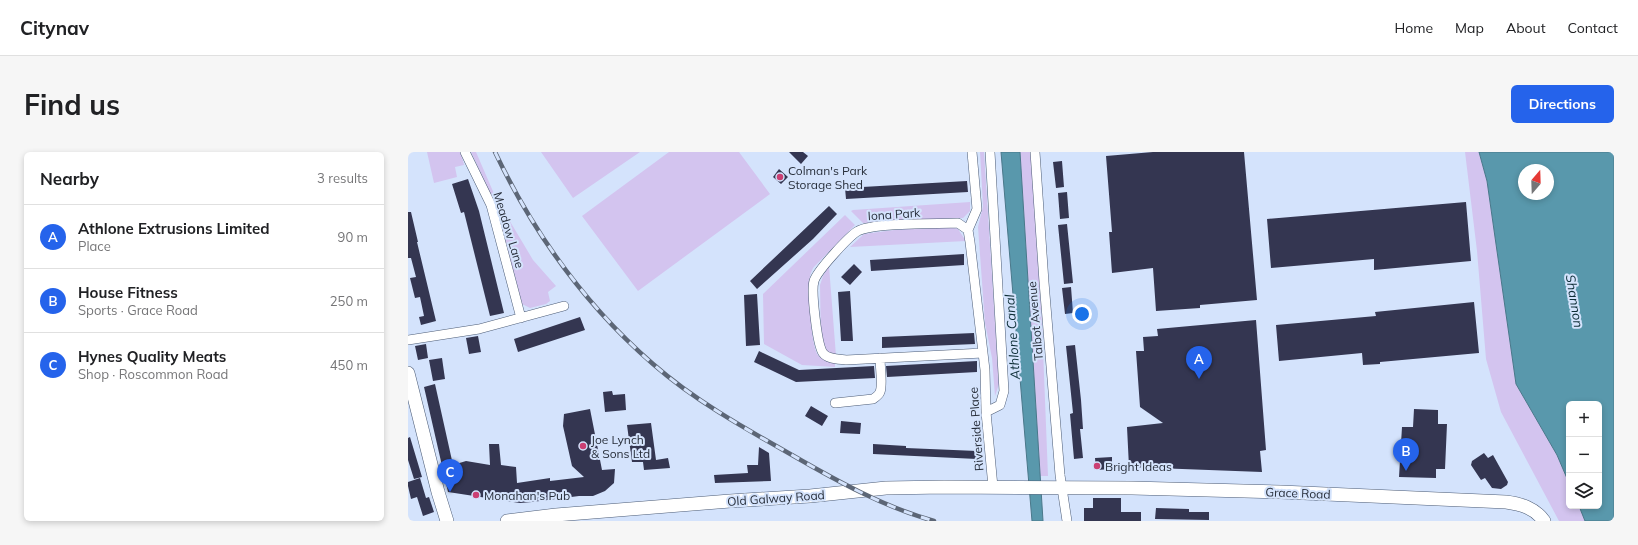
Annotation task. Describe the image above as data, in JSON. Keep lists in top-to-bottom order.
{
  "streets": {
    "main road": ["Grace Road", "Old Galway Road"],
    "street": [
      "Iona Park",
      "Meadow Lane",
      "Talbot Avenue",
      "Riverside Place"
    ]
  },
  "crossings": [
    ["Talbot Avenue", "Grace Road"],
    ["Riverside Place", "Old Galway Road"],
    ["Grace Road", "Old Galway Road"]
  ],
  "water": ["Shannon", "Athlone Canal"],
  "places": [
    "Colman's Park Storage Shed",
    "Joe Lynch & Sons Ltd",
    "Bright Ideas",
    "Monahan's Pub"
  ],
  "north": "top",
  "page": {
    "header": "Citynav",
    "nav": [
      "Home",
      "Map",
      "About",
      "Contact"
    ],
    "buttons": "Directions",
    "title": "Find us",
    "heading": ["Nearby", "3 results"],
    "list": [
      {
        "mark": "A",
        "name": "Athlone Extrusions Limited",
        "note": "Place",
        "value": "90 m"
      },
      {
        "mark": "B",
        "name": "House Fitness",
        "note": "Sports · Grace Road",
        "value": "250 m"
      },
      {
        "mark": "C",
        "name": "Hynes Quality Meats",
        "note": "Shop · Roscommon Road",
        "value": "450 m"
      }
    ],
    "pins": ["A", "B", "C"],
    "map_buttons": ["+", "−"]
  }
}
